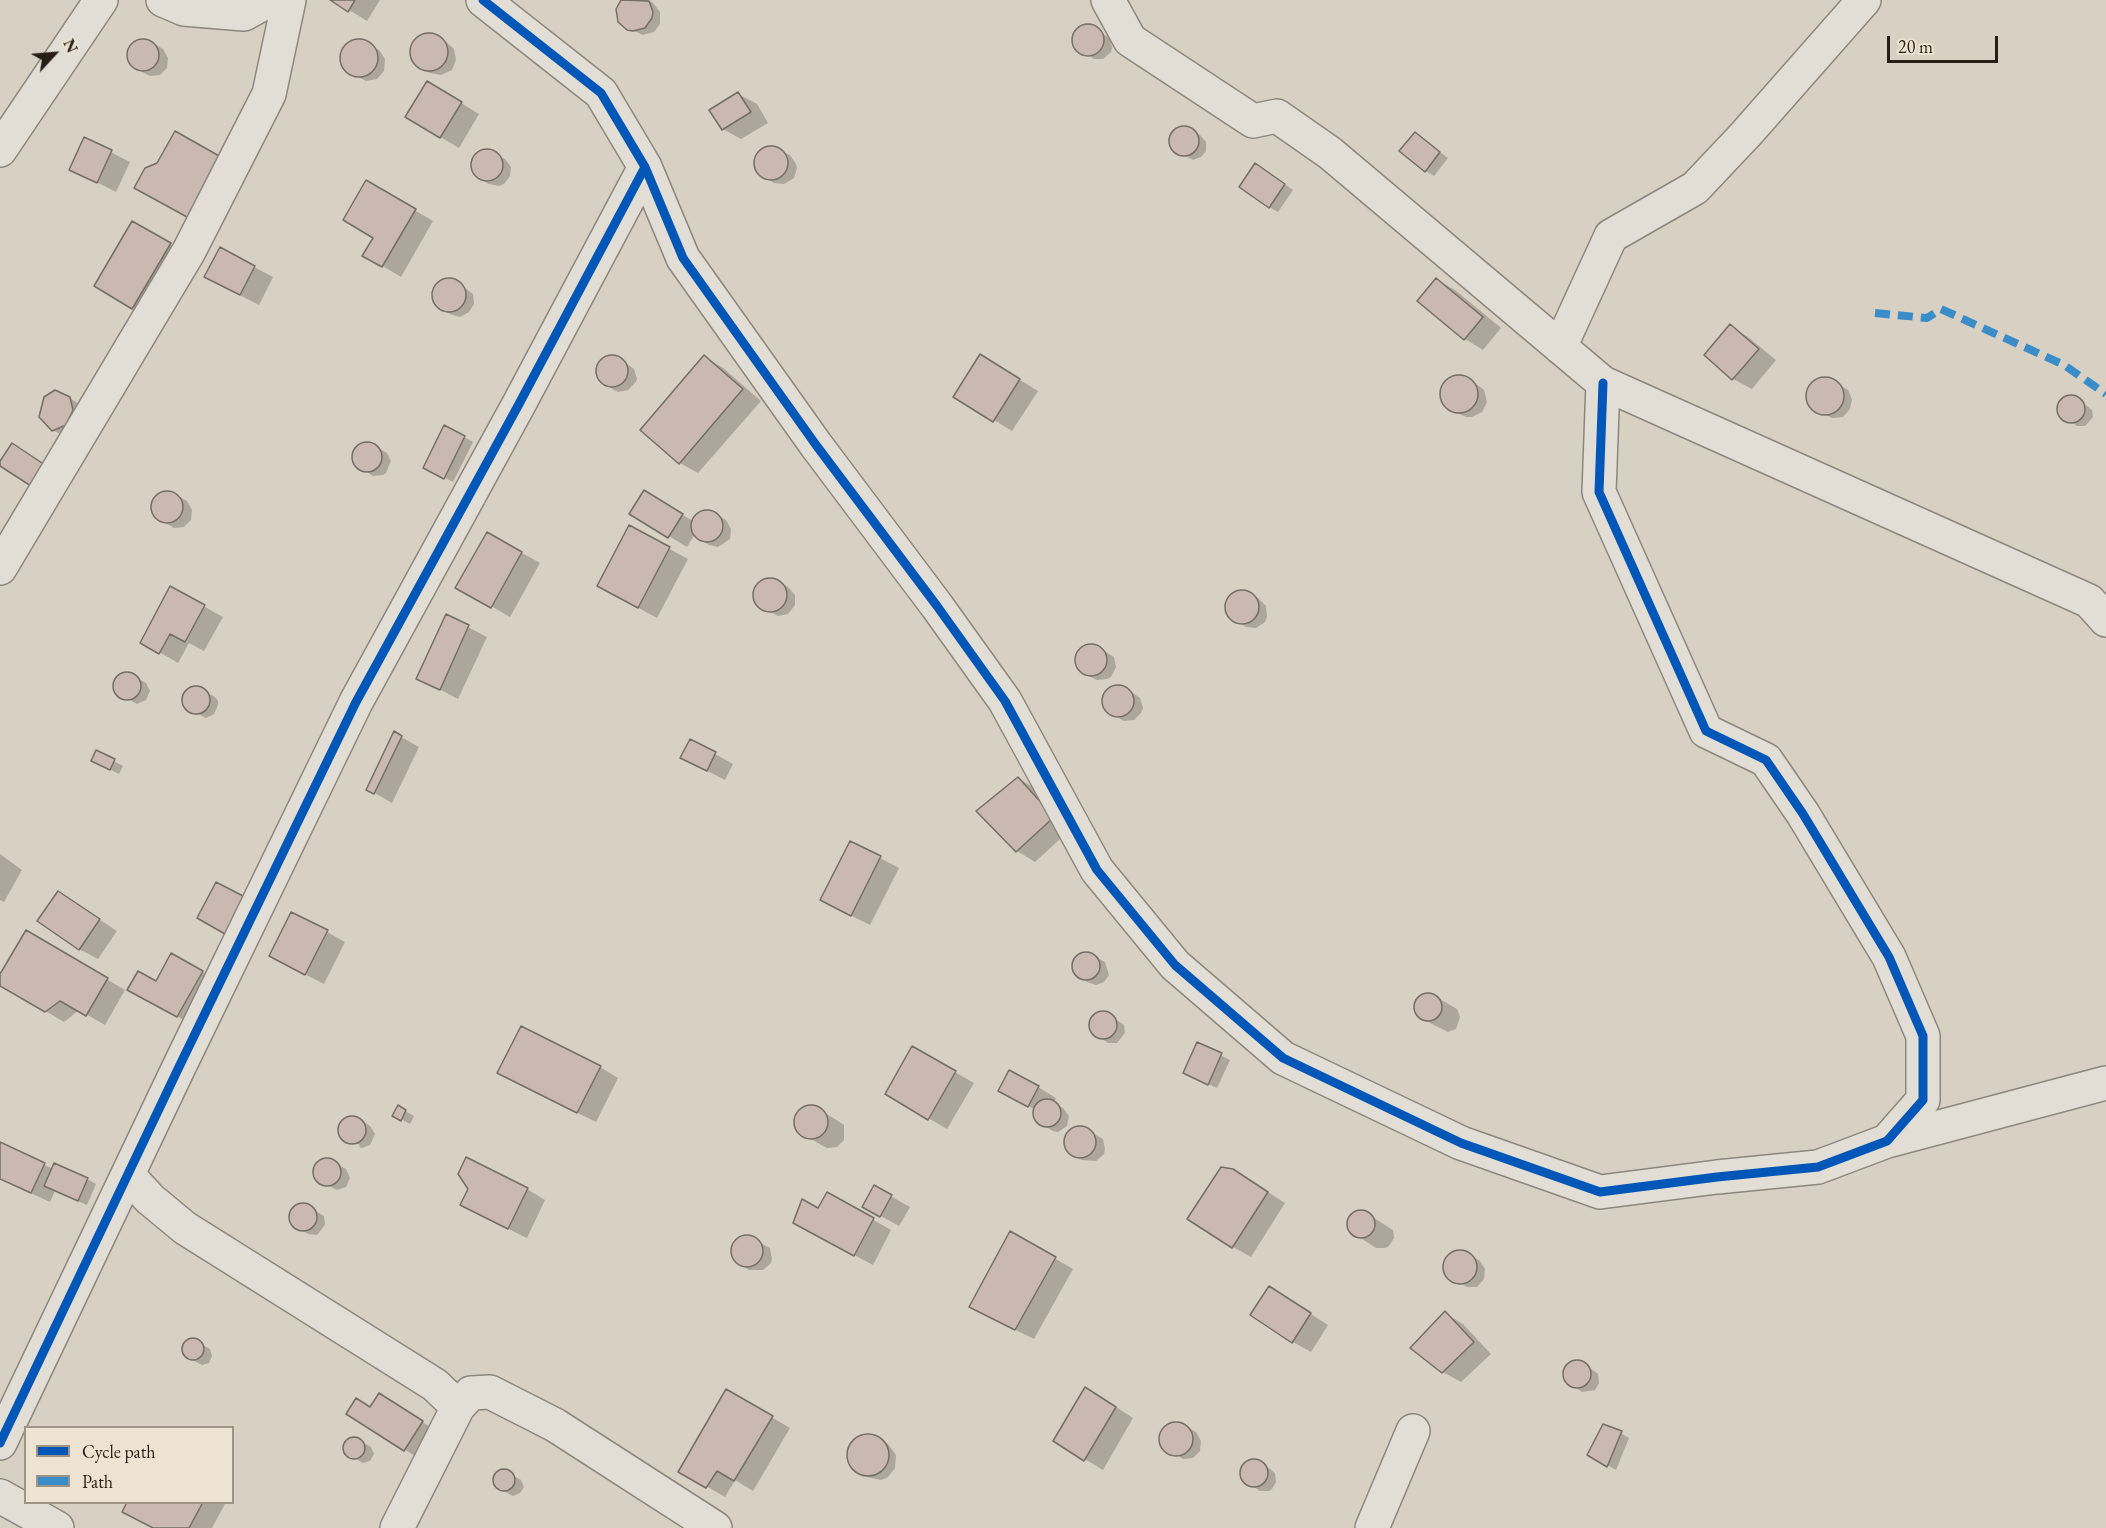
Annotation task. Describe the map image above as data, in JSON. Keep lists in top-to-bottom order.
{
  "legend": ["Cycle path", "Path"],
  "scale_bar": "20 m",
  "north": "top right"
}
